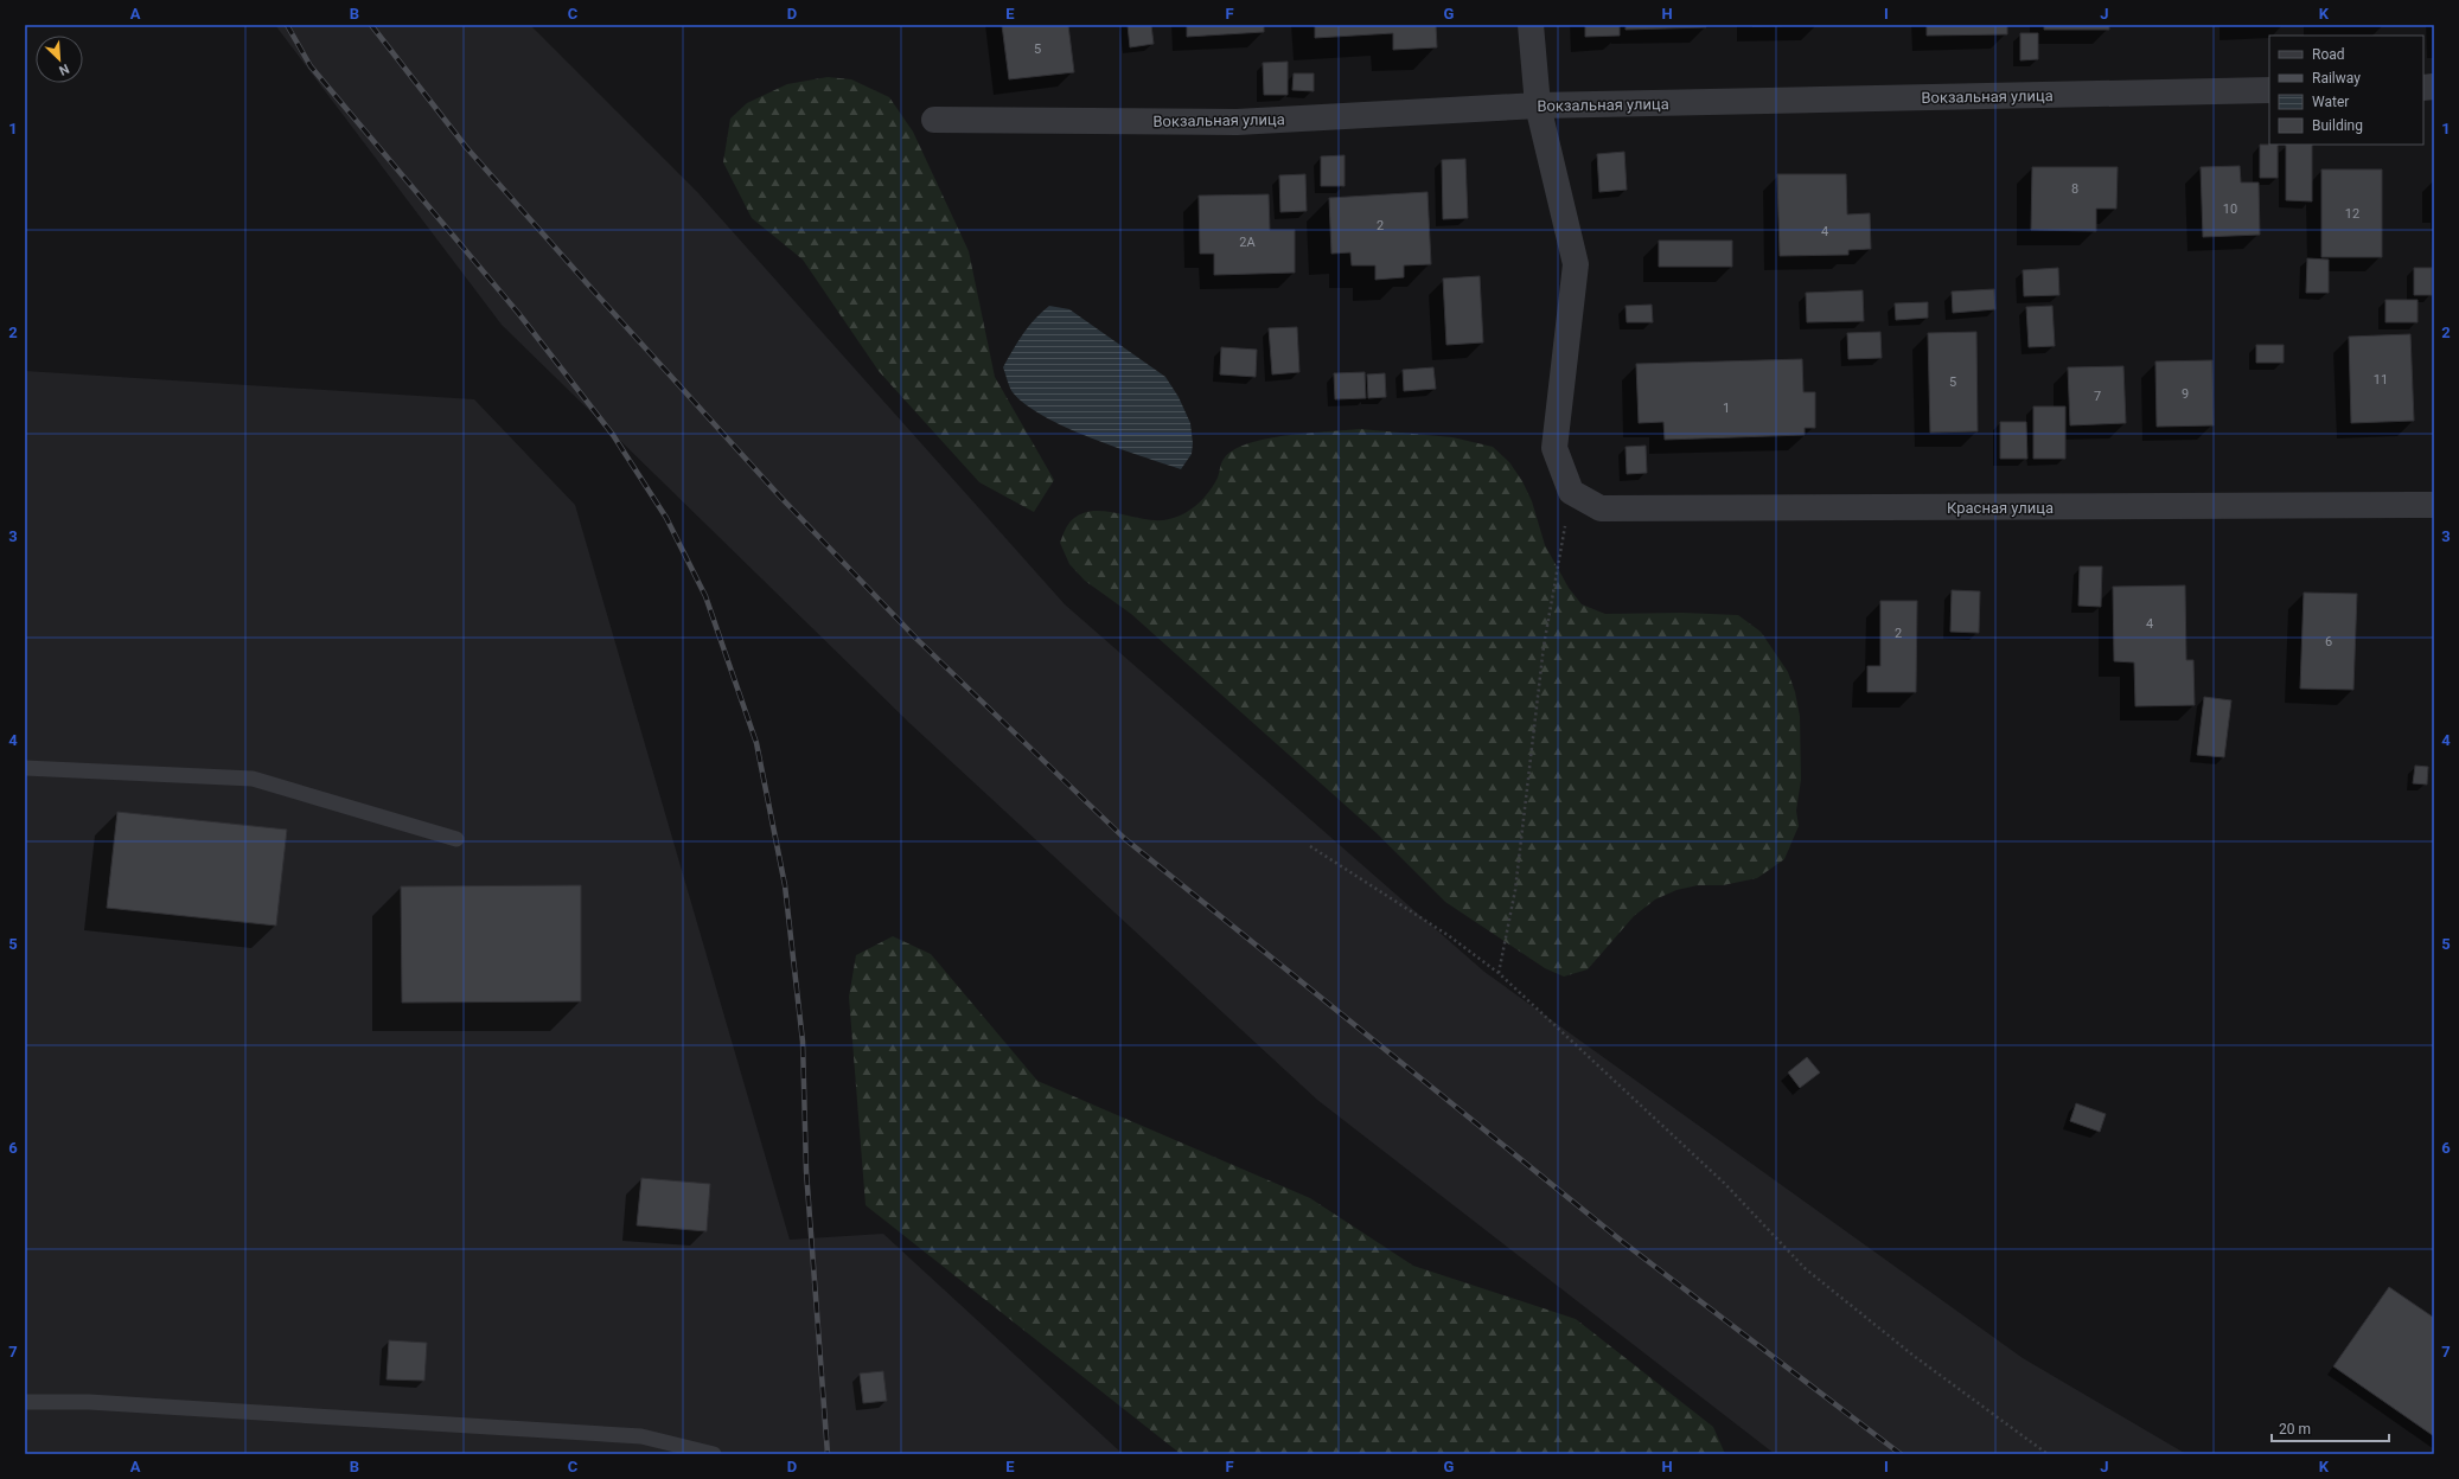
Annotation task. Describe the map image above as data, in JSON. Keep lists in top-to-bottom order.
{
  "streets": {
    "street": ["Вокзальная улица", "Красная улица"]
  },
  "house_numbers": [
    "5",
    "8",
    "10",
    "12",
    "2",
    "4",
    "2А",
    "11",
    "5",
    "9",
    "7",
    "1",
    "4",
    "2",
    "6"
  ],
  "legend": [
    "Road",
    "Railway",
    "Water",
    "Building"
  ],
  "scale_bar": "20 m",
  "north": "bottom right",
  "grid": {
    "columns": [
      "A",
      "B",
      "C",
      "D",
      "E",
      "F",
      "G",
      "H",
      "I",
      "J",
      "K"
    ],
    "rows": [
      "1",
      "2",
      "3",
      "4",
      "5",
      "6",
      "7"
    ]
  }
}
